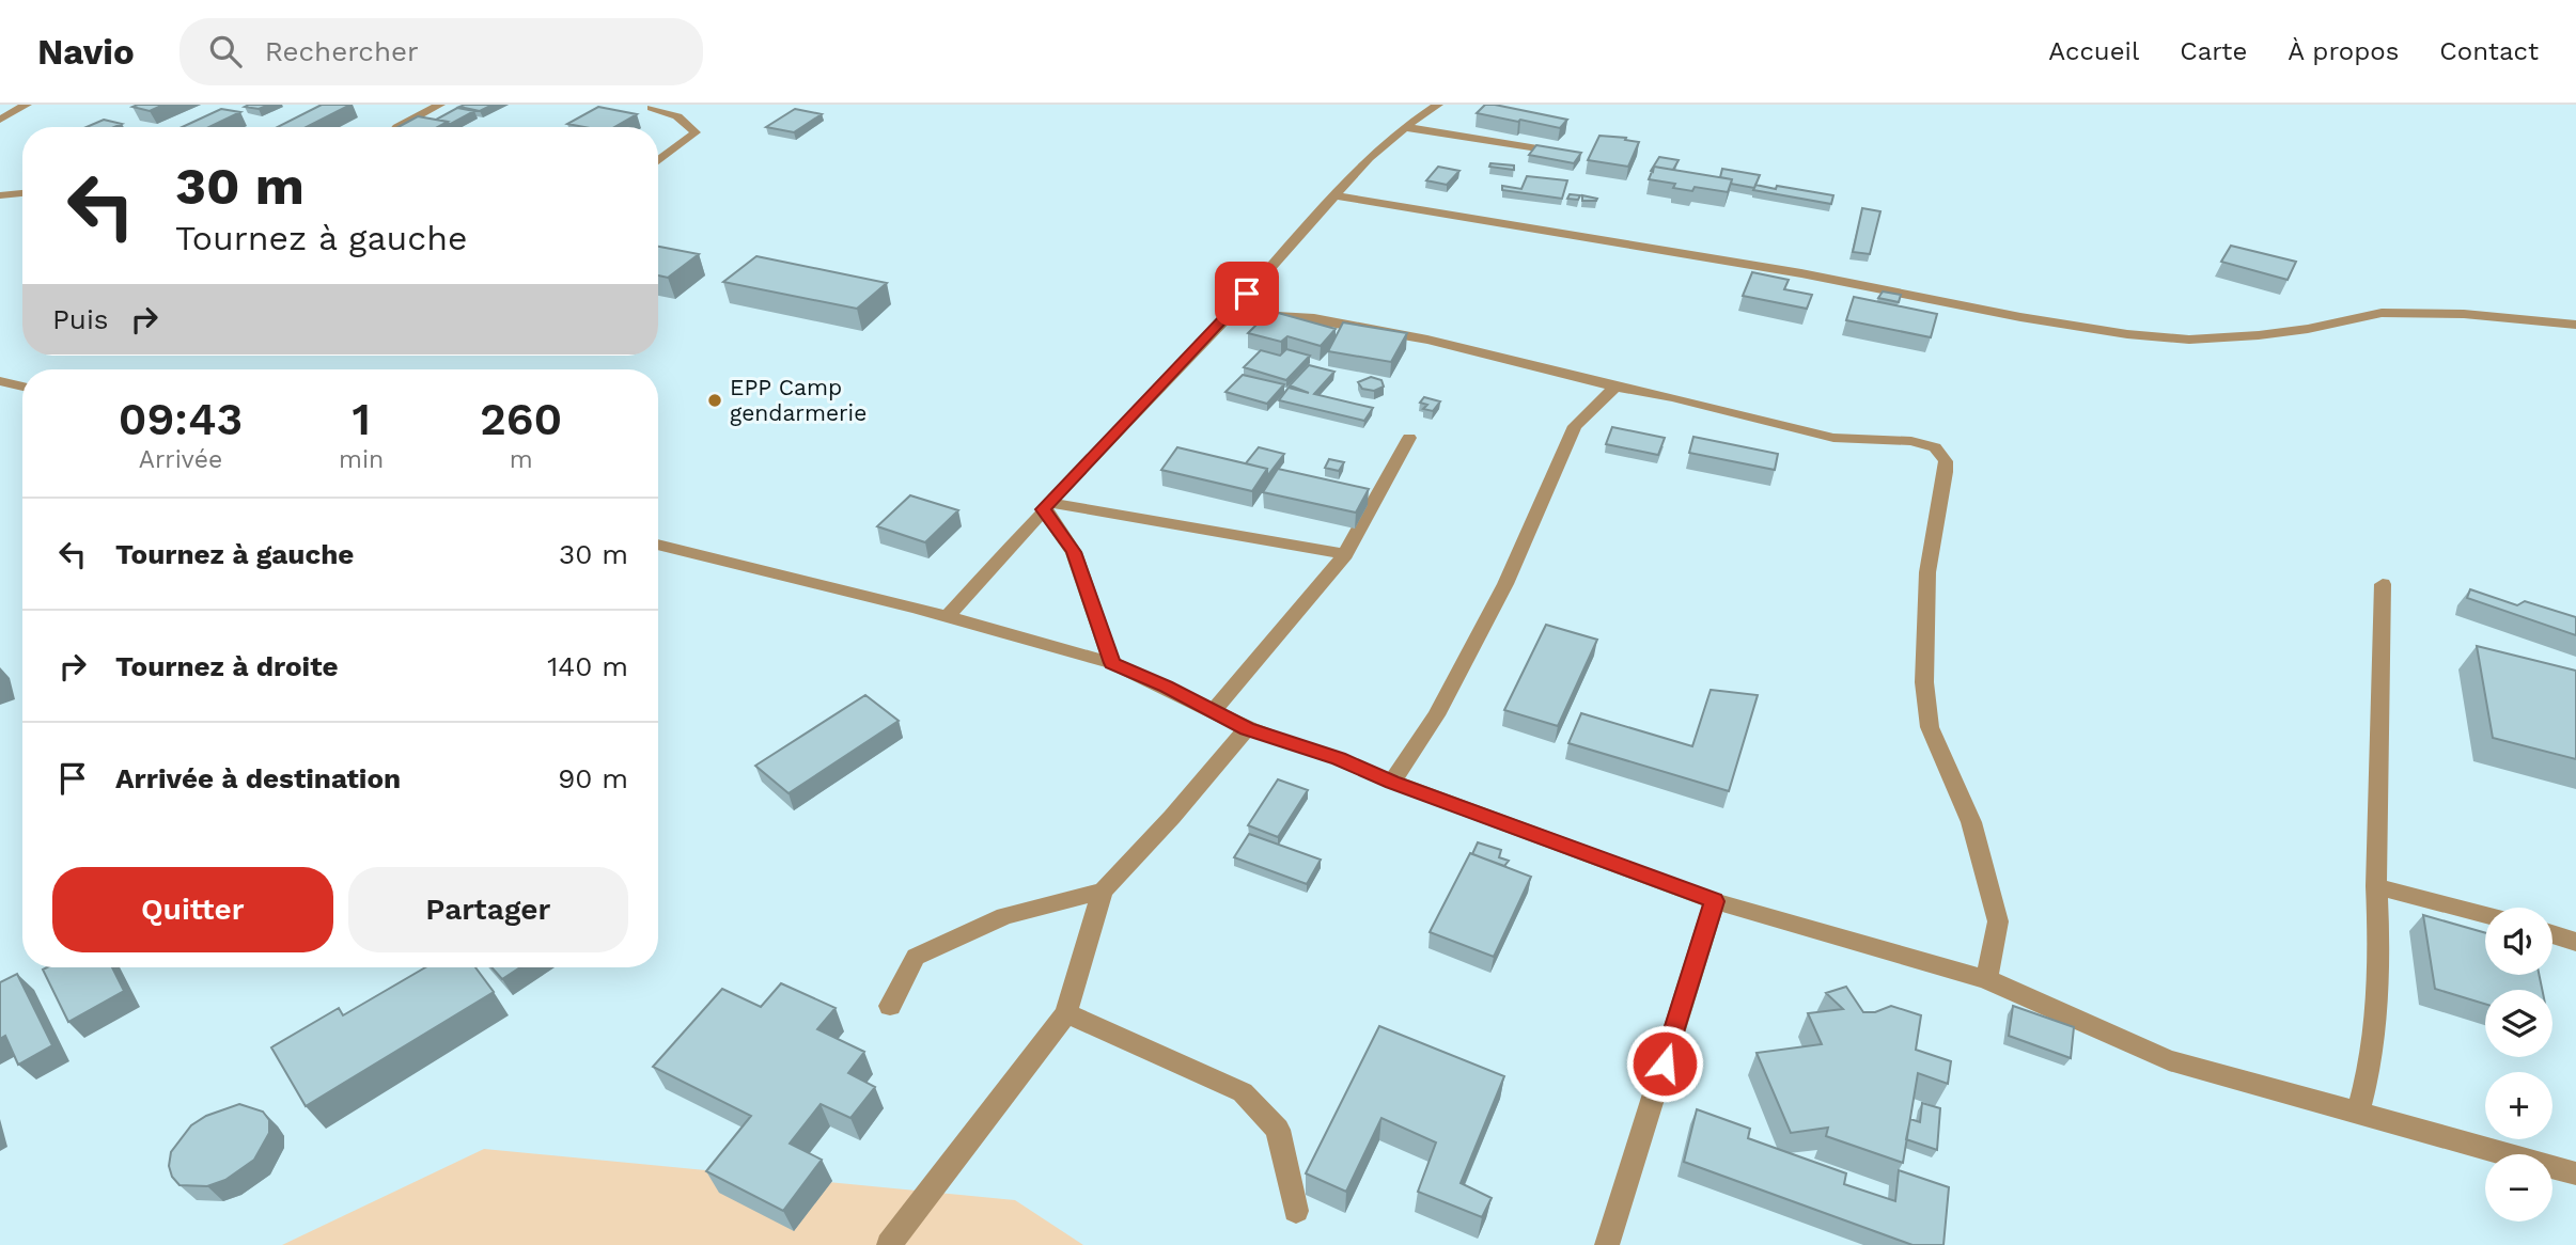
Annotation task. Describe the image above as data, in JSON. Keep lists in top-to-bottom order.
{
  "places": ["EPP Camp gendarmerie"],
  "page": {
    "header": "Navio",
    "search": "Rechercher",
    "nav": [
      "Accueil",
      "Carte",
      "À propos",
      "Contact"
    ],
    "turn": ["30 m", "Tournez à gauche"],
    "then": "Puis",
    "eta": [
      "09:43",
      "Arrivée",
      "1",
      "min",
      "260",
      "m"
    ],
    "list": [
      {
        "name": "Tournez à gauche",
        "value": "30 m"
      },
      {
        "name": "Tournez à droite",
        "value": "140 m"
      },
      {
        "name": "Arrivée à destination",
        "value": "90 m"
      }
    ],
    "buttons": ["Quitter", "Partager"],
    "map_buttons": ["+", "−"]
  }
}
